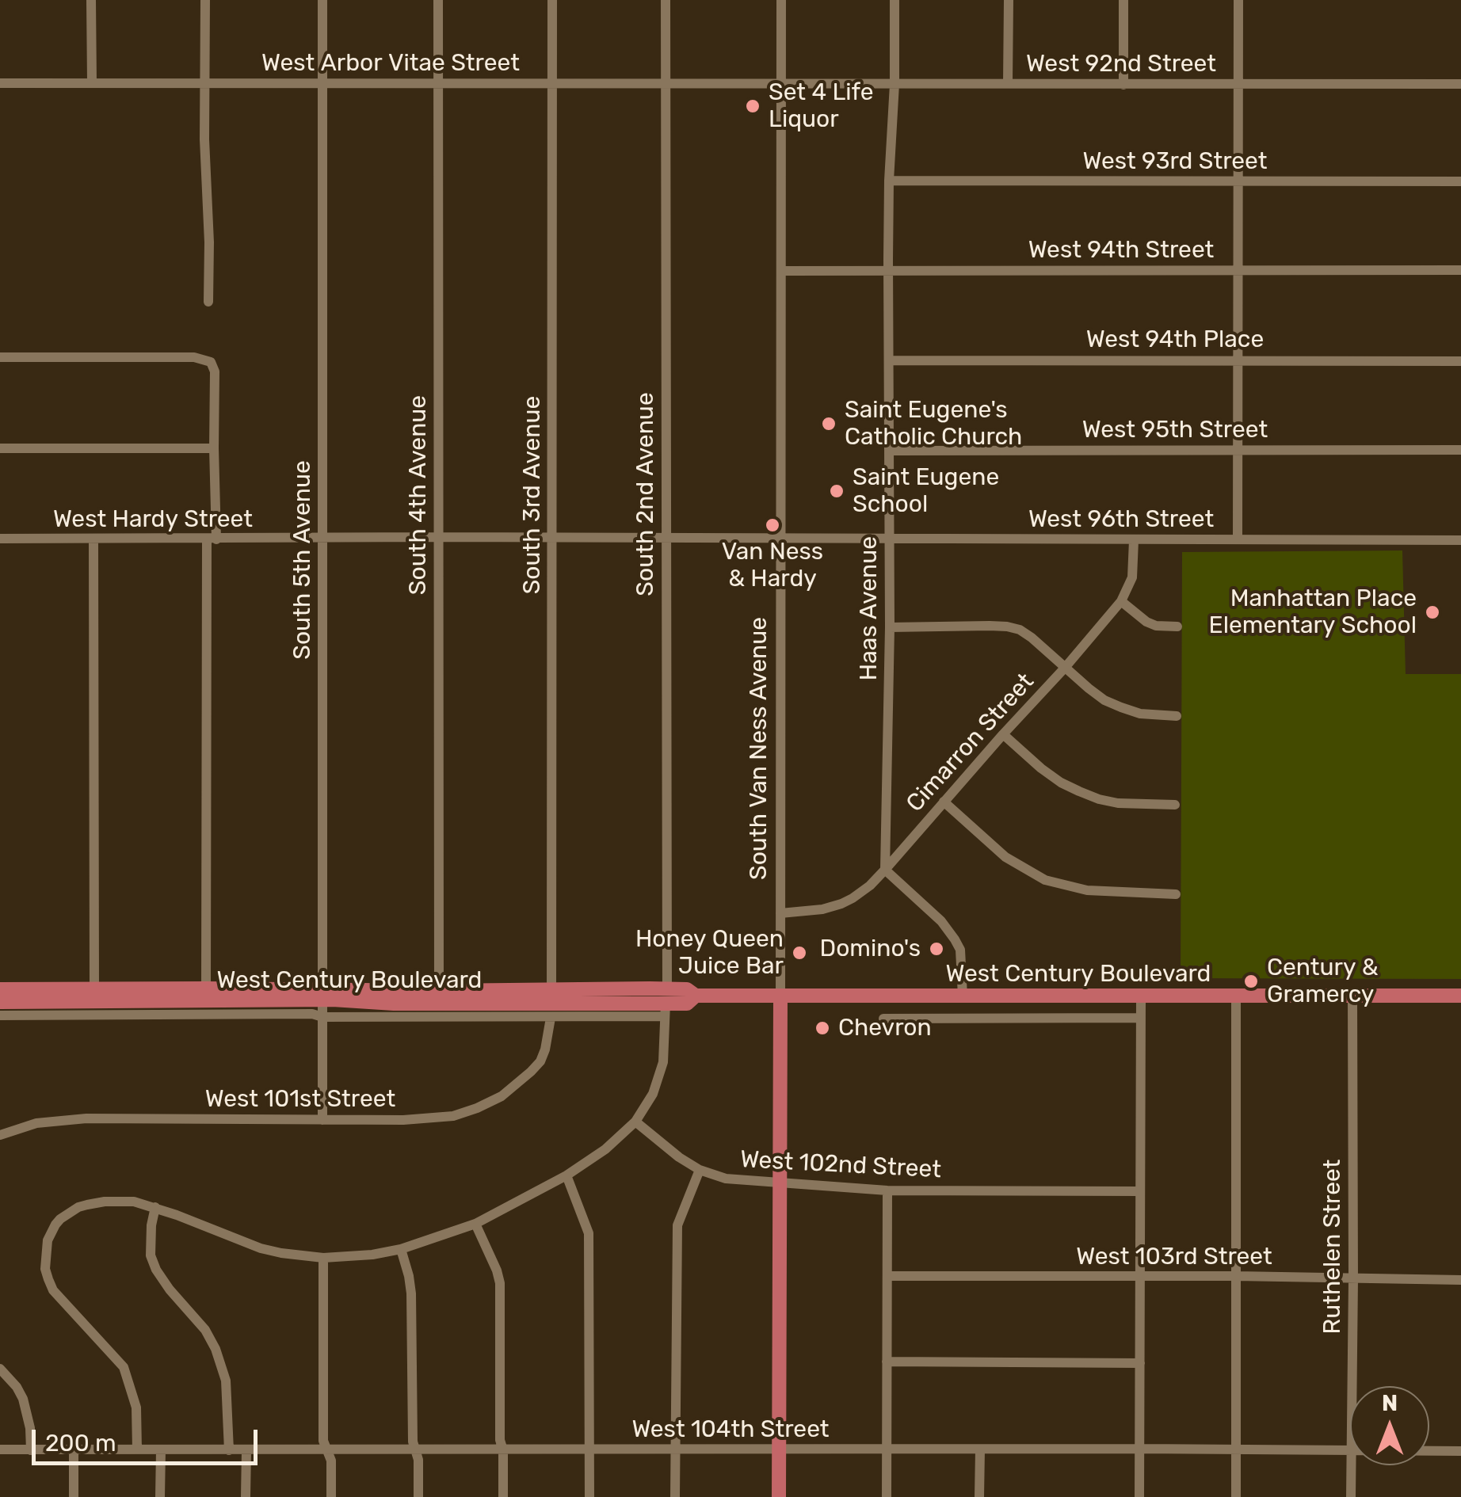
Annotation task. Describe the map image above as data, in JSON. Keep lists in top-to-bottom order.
{
  "streets": {
    "main road": ["South Van Ness Avenue", "West Century Boulevard"],
    "street": [
      "West Arbor Vitae Street",
      "West 92nd Street",
      "West 93rd Street",
      "West 94th Street",
      "West 94th Place",
      "West 95th Street",
      "South 2nd Avenue",
      "South 4th Avenue",
      "South 3rd Avenue",
      "West Hardy Street",
      "West 96th Street",
      "South 5th Avenue",
      "Haas Avenue",
      "Cimarron Street",
      "West 101st Street",
      "West 102nd Street",
      "Ruthelen Street",
      "West 103rd Street",
      "West 104th Street"
    ]
  },
  "crossings": [
    ["West Arbor Vitae Street", "West 92nd Street"],
    ["West Arbor Vitae Street", "South 2nd Avenue"],
    ["West Arbor Vitae Street", "South 4th Avenue"],
    ["West Arbor Vitae Street", "South 3rd Avenue"],
    ["West Arbor Vitae Street", "South 5th Avenue"],
    ["West Arbor Vitae Street", "South Van Ness Avenue"],
    ["West 92nd Street", "Haas Avenue"],
    ["West 92nd Street", "South Van Ness Avenue"],
    ["West 93rd Street", "Haas Avenue"],
    ["West 94th Street", "Haas Avenue"],
    ["West 94th Street", "South Van Ness Avenue"],
    ["West 94th Place", "Haas Avenue"],
    ["West 95th Street", "Haas Avenue"],
    ["South 2nd Avenue", "West Hardy Street"],
    ["South 2nd Avenue", "West Century Boulevard"],
    ["South 2nd Avenue", "West 102nd Street"],
    ["South 4th Avenue", "West Hardy Street"],
    ["South 4th Avenue", "West Century Boulevard"],
    ["South 3rd Avenue", "West Hardy Street"],
    ["South 3rd Avenue", "West Century Boulevard"],
    ["West Hardy Street", "West 96th Street"],
    ["West Hardy Street", "South 5th Avenue"],
    ["West Hardy Street", "South Van Ness Avenue"],
    ["West 96th Street", "Haas Avenue"],
    ["West 96th Street", "Cimarron Street"],
    ["West 96th Street", "South Van Ness Avenue"],
    ["South 5th Avenue", "West Century Boulevard"],
    ["South 5th Avenue", "West 101st Street"],
    ["Haas Avenue", "Cimarron Street"],
    ["Cimarron Street", "South Van Ness Avenue"],
    ["South Van Ness Avenue", "West Century Boulevard"],
    ["South Van Ness Avenue", "West 102nd Street"],
    ["South Van Ness Avenue", "West 104th Street"],
    ["West Century Boulevard", "West 101st Street"],
    ["West Century Boulevard", "Ruthelen Street"],
    ["Ruthelen Street", "West 103rd Street"]
  ],
  "places": [
    "Set 4 Life Liquor",
    "Saint Eugene's Catholic Church",
    "Saint Eugene School",
    "Van Ness & Hardy",
    "Manhattan Place Elementary School",
    "Domino's",
    "Honey Queen Juice Bar",
    "Century & Gramercy",
    "Chevron"
  ],
  "scale_bar": "200 m",
  "north": "top"
}
